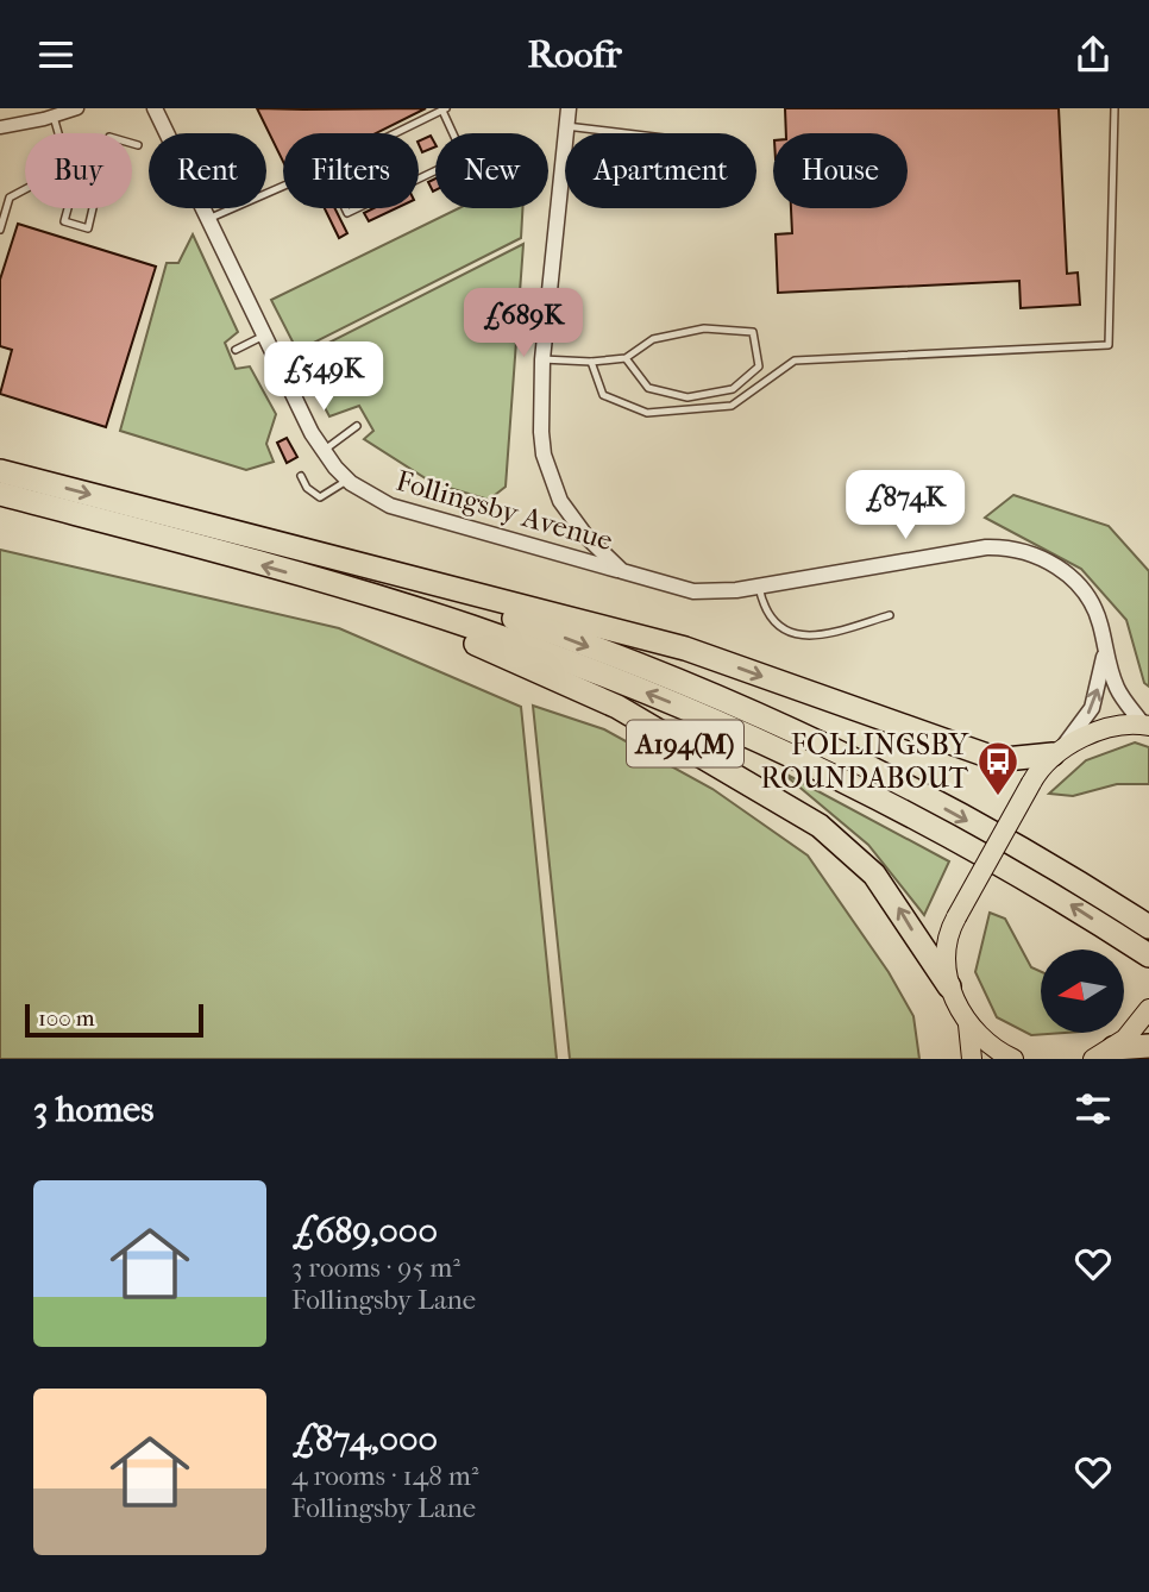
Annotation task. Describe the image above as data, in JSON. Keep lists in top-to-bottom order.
{
  "streets": {
    "highway": ["A194(M)"],
    "street": ["Follingsby Avenue"]
  },
  "places": {
    "bus stop": ["FOLLINGSBY ROUNDABOUT"]
  },
  "scale_bar": "100 m",
  "north": "left",
  "page": {
    "header": "Roofr",
    "chip": [
      "Buy",
      "Rent",
      "Filters",
      "New",
      "Apartment",
      "House"
    ],
    "price": ["£689K", "£549K", "£874K"],
    "scale": "100 m",
    "heading": "3 homes",
    "list": [
      {
        "name": "£689,000",
        "note": "3 rooms · 95 m² · Follingsby Lane"
      },
      {
        "name": "£874,000",
        "note": "4 rooms · 148 m² · Follingsby Lane"
      }
    ]
  }
}
